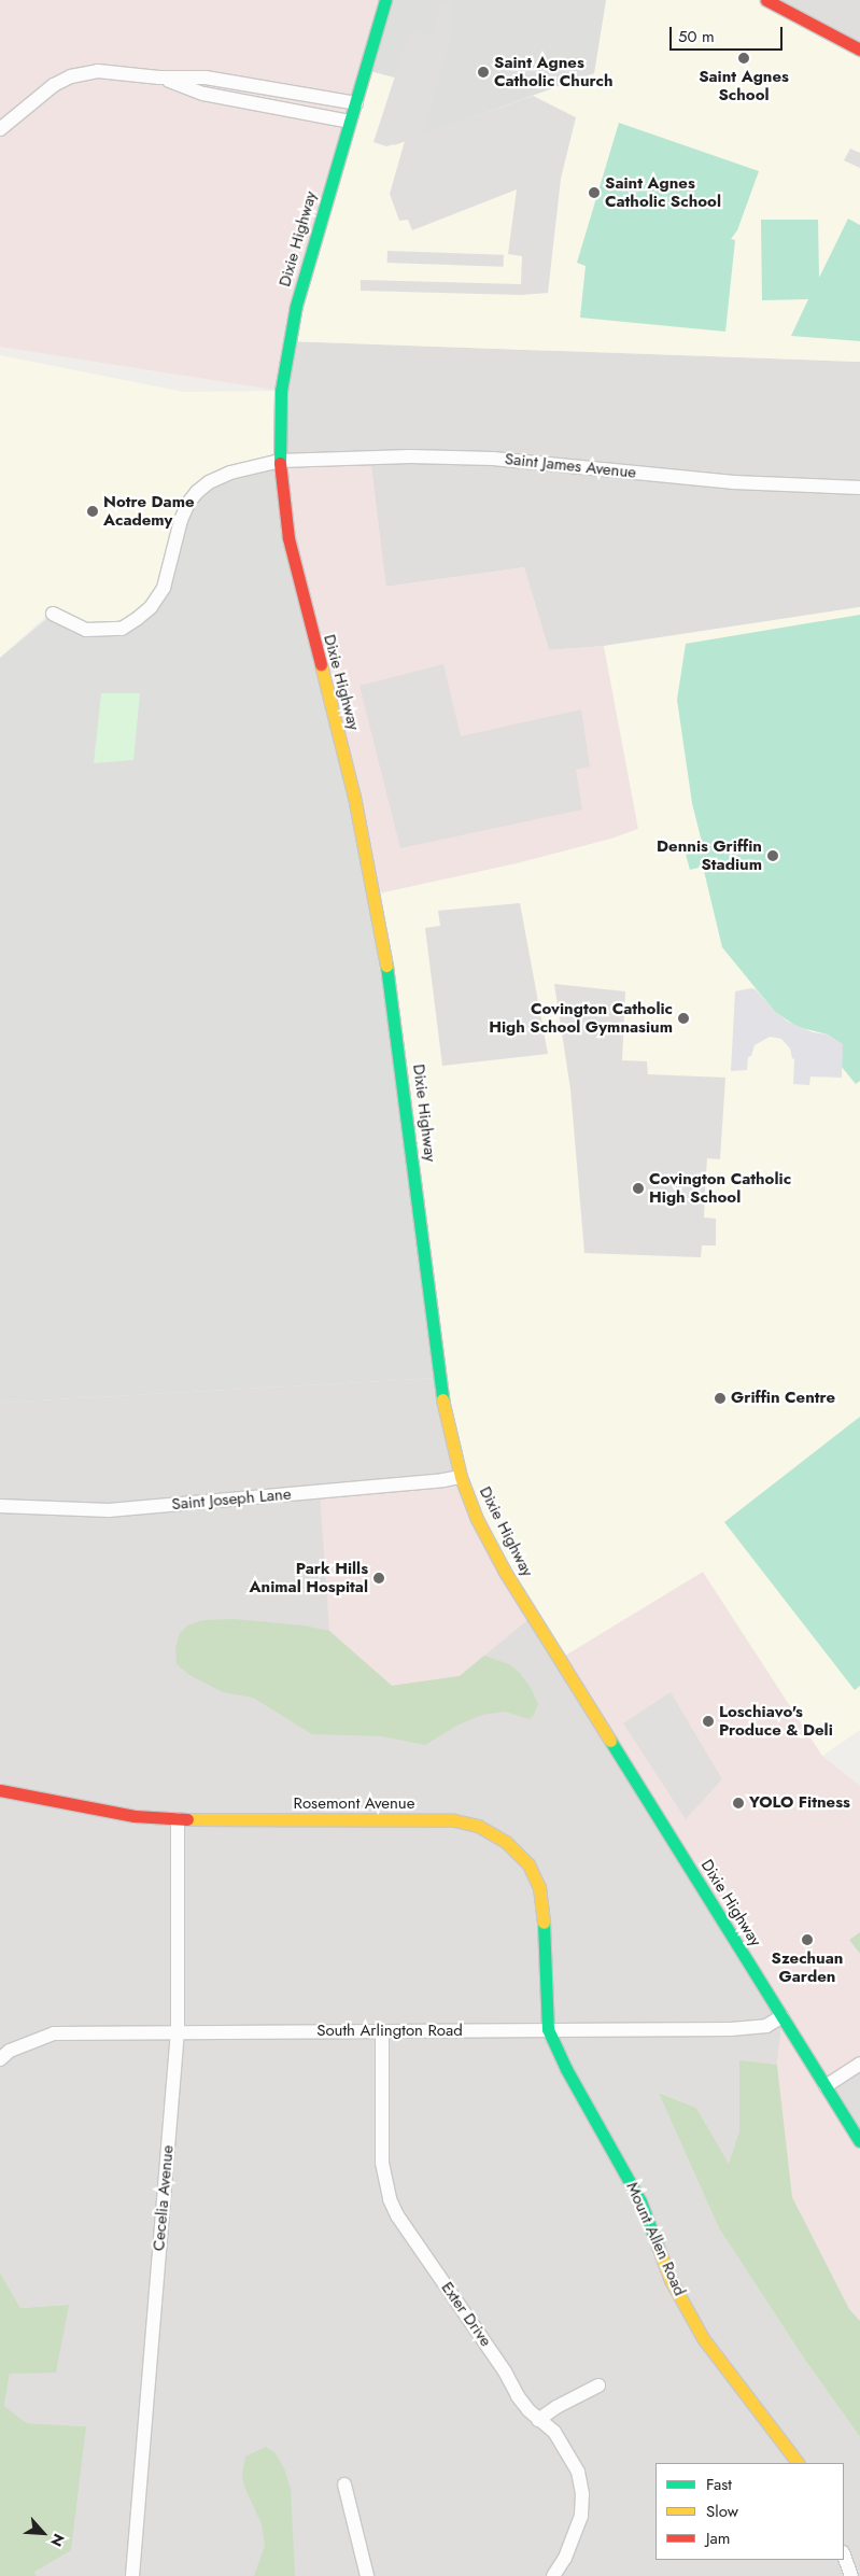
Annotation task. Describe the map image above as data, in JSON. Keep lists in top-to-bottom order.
{
  "streets": {
    "main road": ["Dixie Highway", "Rosemont Avenue", "Mount Allen Road"],
    "street": [
      "Saint James Avenue",
      "Saint Joseph Lane",
      "South Arlington Road",
      "Cecelia Avenue",
      "Exter Drive"
    ]
  },
  "crossings": [
    ["Dixie Highway", "Saint James Avenue"],
    ["Dixie Highway", "Saint Joseph Lane"],
    ["Dixie Highway", "South Arlington Road"],
    ["Rosemont Avenue", "South Arlington Road"],
    ["Rosemont Avenue", "Cecelia Avenue"],
    ["Rosemont Avenue", "Mount Allen Road"],
    ["South Arlington Road", "Cecelia Avenue"],
    ["South Arlington Road", "Mount Allen Road"],
    ["South Arlington Road", "Exter Drive"]
  ],
  "places": [
    "Saint Agnes School",
    "Saint Agnes Catholic Church",
    "Saint Agnes Catholic School",
    "Notre Dame Academy",
    "Dennis Griffin Stadium",
    "Covington Catholic High School Gymnasium",
    "Covington Catholic High School",
    "Griffin Centre",
    "Park Hills Animal Hospital",
    "Loschiavo's Produce & Deli",
    "YOLO Fitness",
    "Szechuan Garden"
  ],
  "legend": ["Fast", "Slow", "Jam"],
  "scale_bar": "50 m",
  "north": "bottom right"
}
